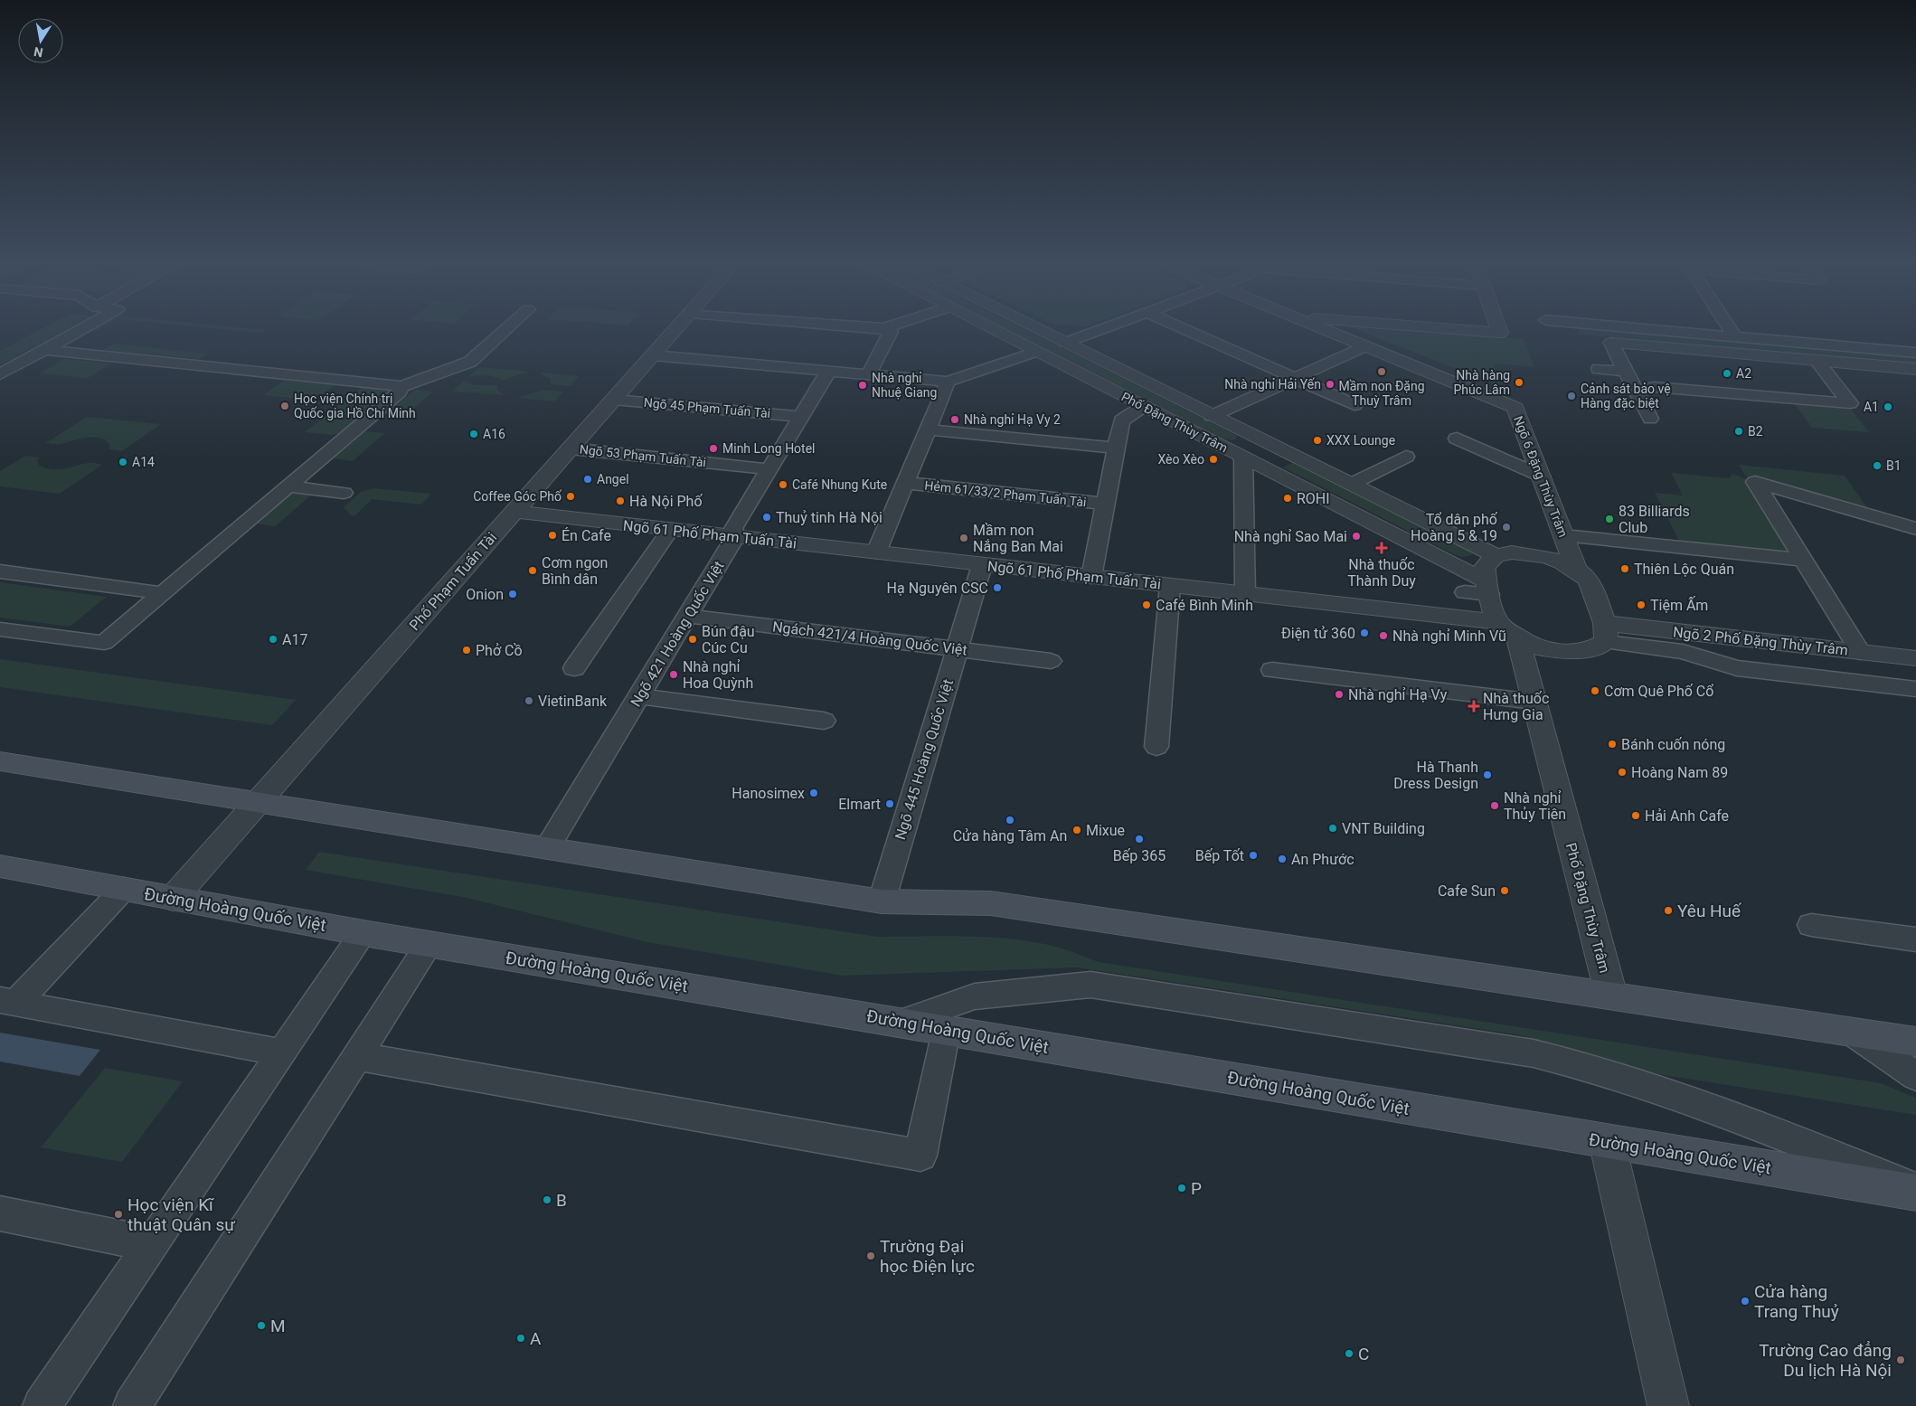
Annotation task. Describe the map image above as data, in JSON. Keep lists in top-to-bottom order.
{
  "streets": {
    "main road": ["Đường Hoàng Quốc Việt"],
    "street": [
      "Phố Đặng Thùy Trâm",
      "Ngõ 6 Đặng Thùy Trâm",
      "Ngõ 61 Phố Phạm Tuấn Tài",
      "Phố Phạm Tuấn Tài",
      "Ngõ 2 Phố Đặng Thùy Trâm"
    ],
    "lane": [
      "Ngõ 45 Phạm Tuấn Tài",
      "Ngõ 53 Phạm Tuấn Tài",
      "Hẻm 61/33/2 Phạm Tuấn Tài",
      "Ngõ 421 Hoàng Quốc Việt",
      "Ngách 421/4 Hoàng Quốc Việt",
      "Ngõ 445 Hoàng Quốc Việt"
    ]
  },
  "crossings": [
    ["Ngõ 45 Phạm Tuấn Tài", "Phố Phạm Tuấn Tài"],
    ["Ngõ 45 Phạm Tuấn Tài", "Ngõ 421 Hoàng Quốc Việt"],
    ["Phố Đặng Thùy Trâm", "Ngõ 6 Đặng Thùy Trâm"],
    ["Phố Đặng Thùy Trâm", "Ngõ 61 Phố Phạm Tuấn Tài"],
    ["Phố Đặng Thùy Trâm", "Ngõ 2 Phố Đặng Thùy Trâm"],
    ["Ngõ 53 Phạm Tuấn Tài", "Phố Phạm Tuấn Tài"],
    ["Ngõ 53 Phạm Tuấn Tài", "Ngõ 421 Hoàng Quốc Việt"],
    ["Ngõ 6 Đặng Thùy Trâm", "Ngõ 61 Phố Phạm Tuấn Tài"],
    ["Ngõ 6 Đặng Thùy Trâm", "Ngõ 2 Phố Đặng Thùy Trâm"],
    ["Ngõ 61 Phố Phạm Tuấn Tài", "Phố Phạm Tuấn Tài"],
    ["Ngõ 61 Phố Phạm Tuấn Tài", "Ngõ 421 Hoàng Quốc Việt"],
    ["Ngõ 61 Phố Phạm Tuấn Tài", "Ngõ 2 Phố Đặng Thùy Trâm"],
    ["Ngõ 61 Phố Phạm Tuấn Tài", "Ngõ 445 Hoàng Quốc Việt"],
    ["Phố Phạm Tuấn Tài", "Đường Hoàng Quốc Việt"],
    ["Ngõ 421 Hoàng Quốc Việt", "Ngách 421/4 Hoàng Quốc Việt"],
    ["Ngách 421/4 Hoàng Quốc Việt", "Ngõ 445 Hoàng Quốc Việt"]
  ],
  "places": {
    "other": [
      "Mầm non Đặng Thuỳ Trâm",
      "A2",
      "Nhà hàng Phúc Lâm",
      "Nhà nghỉ Hải Yến",
      "Nhà nghỉ Nhuệ Giang",
      "Cảnh sát bảo vệ Hàng đặc biệt",
      "Học viện Chính trị Quốc gia Hồ Chí Minh",
      "A1",
      "Nhà nghỉ Hạ Vy 2",
      "B2",
      "A16",
      "XXX Lounge",
      "Minh Long Hotel",
      "Xèo Xèo",
      "A14",
      "B1",
      "Angel",
      "Café Nhung Kute",
      "Coffee Góc Phố",
      "ROHI",
      "Hà Nội Phố",
      "Thuỷ tinh Hà Nội",
      "83 Billiards Club",
      "Tổ dân phố Hoàng 5 & 19",
      "Én Cafe",
      "Nhà nghỉ Sao Mai",
      "Mầm non Nắng Ban Mai",
      "Thiên Lộc Quán",
      "Cơm ngon Bình dân",
      "Hạ Nguyên CSC",
      "Onion",
      "Café Bình Minh",
      "Tiệm Ấm",
      "Điện tử 360",
      "Nhà nghỉ Minh Vũ",
      "A17",
      "Bún đậu Cúc Cu",
      "Phở Cồ",
      "Nhà nghỉ Hoa Quỳnh",
      "Cơm Quê Phố Cổ",
      "Nhà nghỉ Hạ Vy",
      "VietinBank",
      "Bánh cuốn nóng",
      "Hoàng Nam 89",
      "Hà Thanh Dress Design",
      "Hanosimex",
      "Elmart",
      "Nhà nghỉ Thủy Tiên",
      "Hải Anh Cafe",
      "Cửa hàng Tâm An",
      "VNT Building",
      "Mixue",
      "Bếp 365",
      "Bếp Tốt",
      "An Phước",
      "Cafe Sun",
      "Yêu Huế",
      "P",
      "B",
      "Học viện Kĩ thuật Quân sự",
      "Trường Đại học Điện lực",
      "Cửa hàng Trang Thuỷ",
      "M",
      "A",
      "C",
      "Trường Cao đẳng Du lịch Hà Nội"
    ],
    "health": ["Nhà thuốc Thành Duy", "Nhà thuốc Hưng Gia"]
  },
  "north": "bottom"
}
